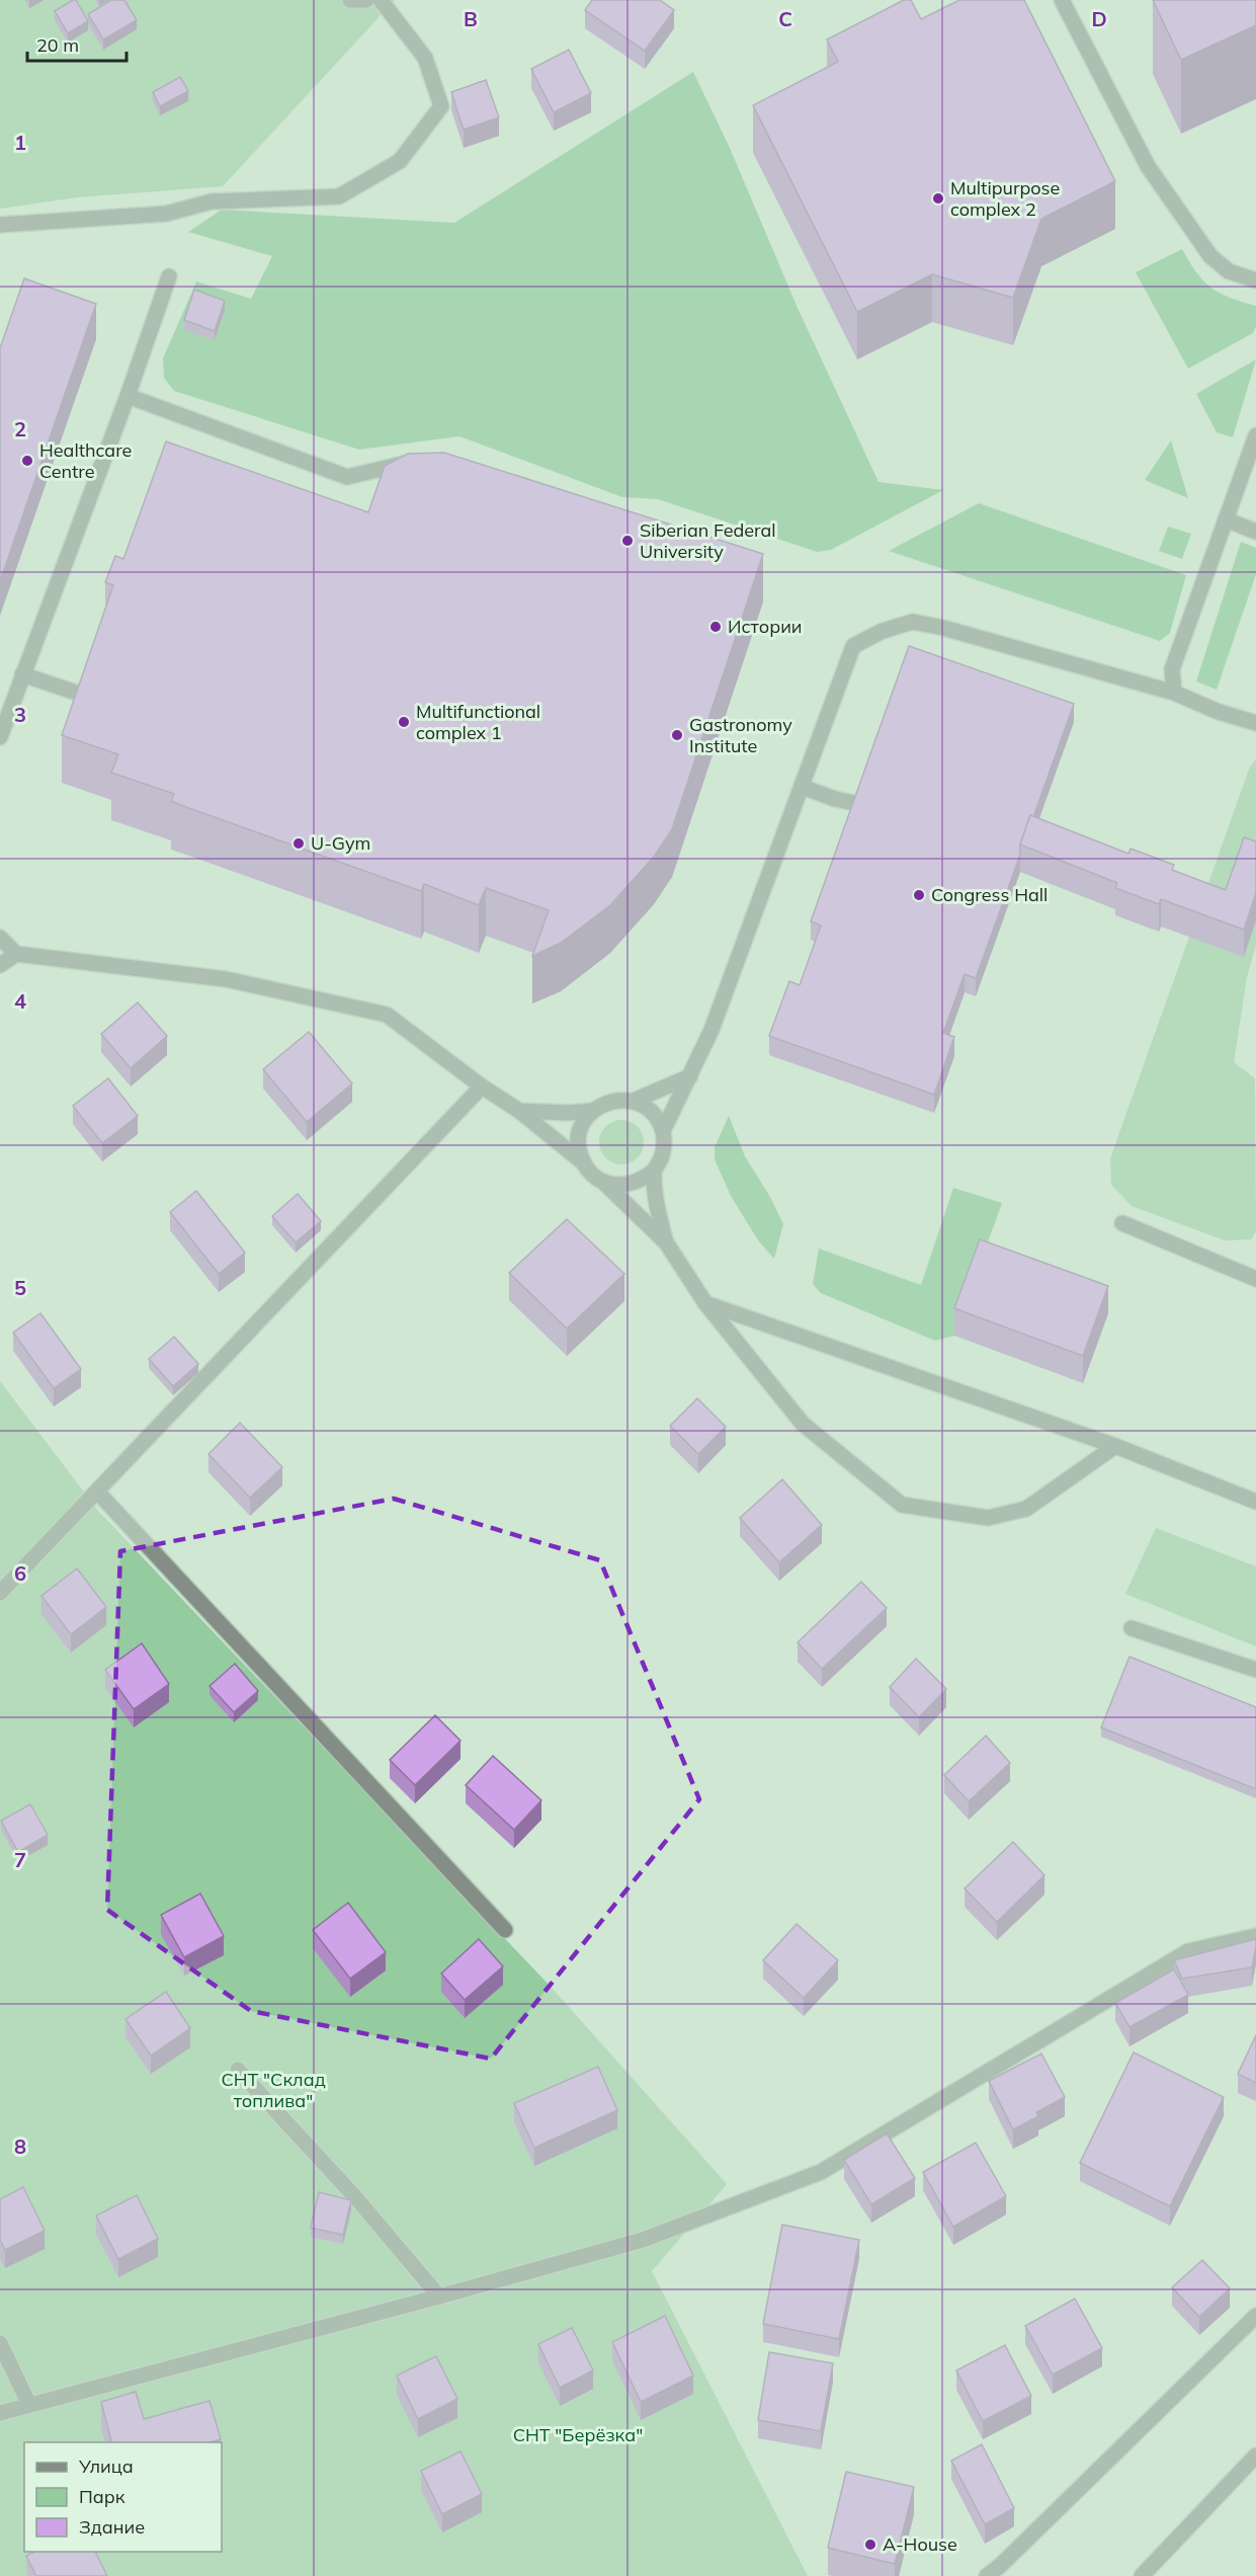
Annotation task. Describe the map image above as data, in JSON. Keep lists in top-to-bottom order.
{
  "parks": ["СНТ \"Склад топлива\"", "СНТ \"Берёзка\""],
  "places": [
    "Multipurpose complex 2",
    "Healthcare Centre",
    "Siberian Federal University",
    "Истории",
    "Multifunctional complex 1",
    "Gastronomy Institute",
    "U-Gym",
    "Congress Hall",
    "A-House"
  ],
  "legend": ["Улица", "Парк", "Здание"],
  "scale_bar": "20 m",
  "grid": {
    "columns": ["B", "C", "D"],
    "rows": [
      "1",
      "2",
      "3",
      "4",
      "5",
      "6",
      "7",
      "8"
    ]
  }
}
